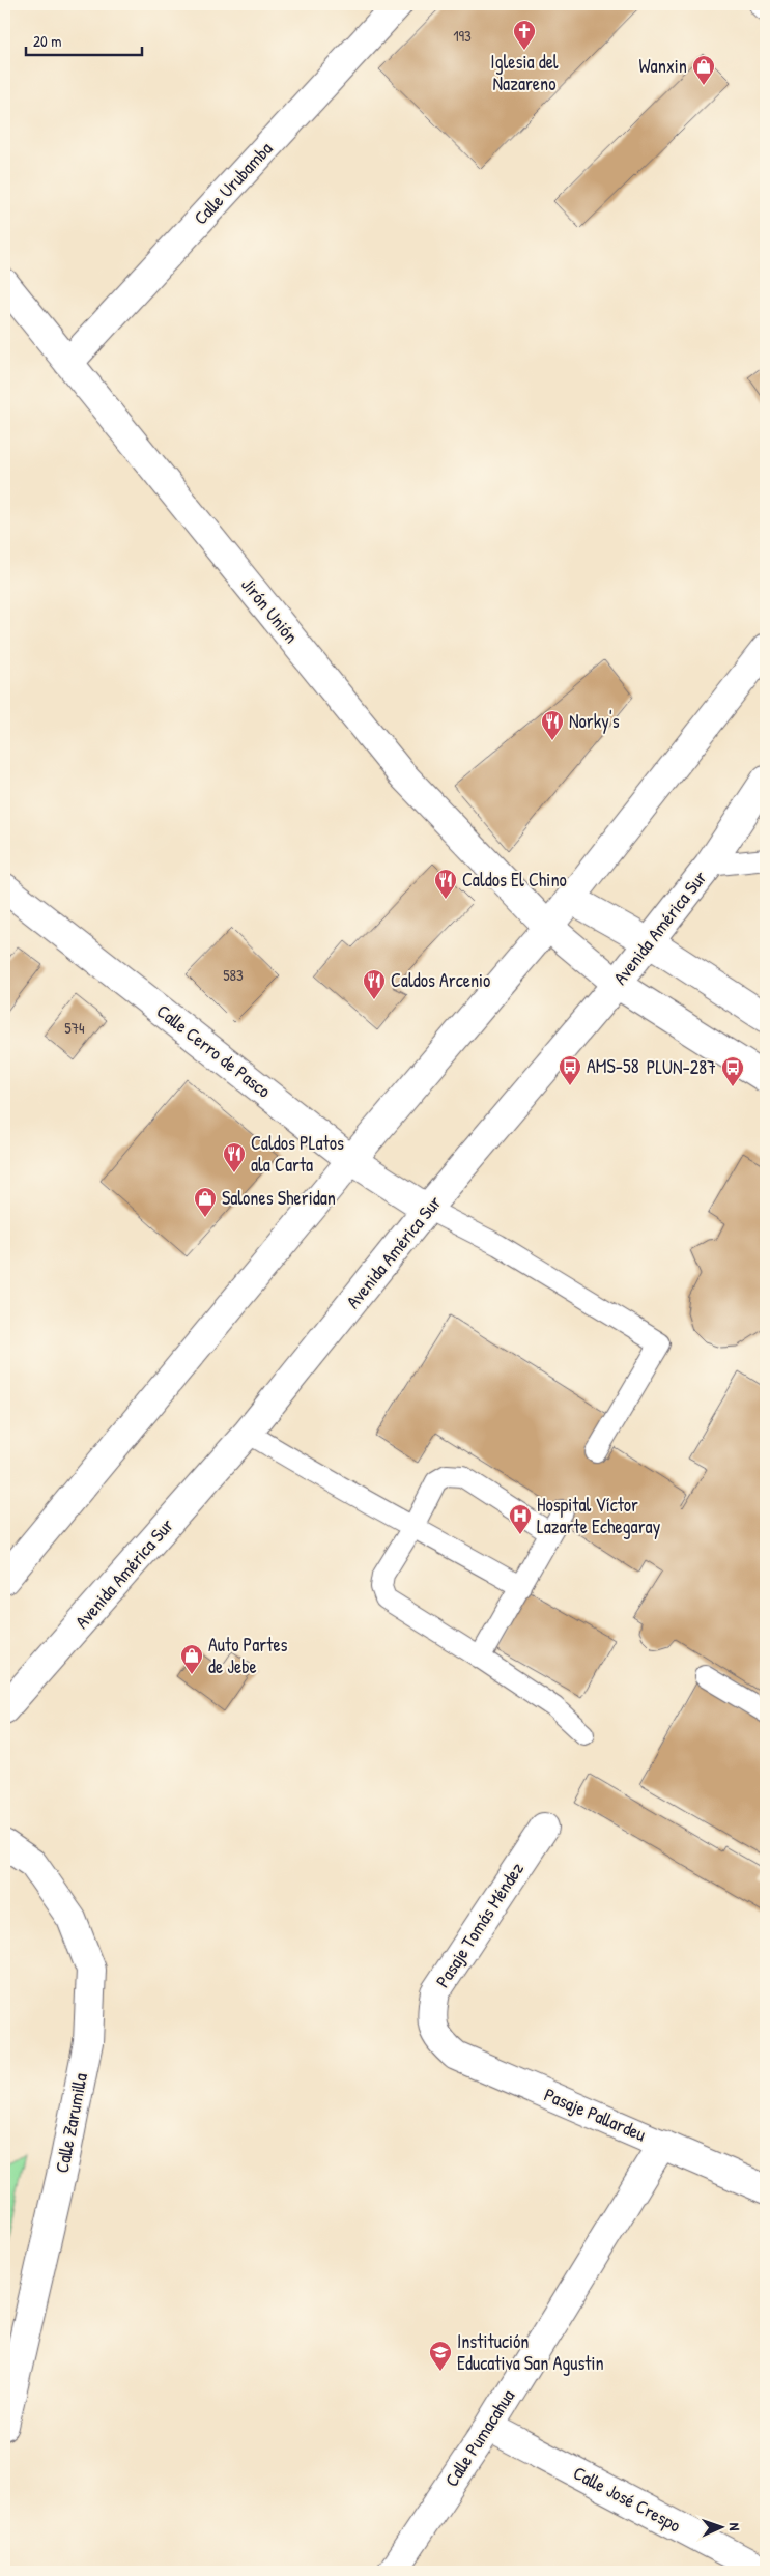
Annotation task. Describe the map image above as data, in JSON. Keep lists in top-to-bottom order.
{
  "streets": {
    "street": [
      "Calle Urubamba",
      "Jirón Unión",
      "Avenida América Sur",
      "Calle Cerro de Pasco",
      "Pasaje Tomás Méndez",
      "Pasaje Pallardeu",
      "Calle Zarumilla",
      "Calle Pumacahua",
      "Calle José Crespo"
    ]
  },
  "crossings": [
    ["Calle Urubamba", "Jirón Unión"],
    ["Jirón Unión", "Avenida América Sur"],
    ["Avenida América Sur", "Calle Cerro de Pasco"],
    ["Pasaje Tomás Méndez", "Pasaje Pallardeu"],
    ["Pasaje Pallardeu", "Calle Pumacahua"],
    ["Calle Pumacahua", "Calle José Crespo"]
  ],
  "places": {
    "church": ["Iglesia del Nazareno"],
    "shop": ["Wanxin", "Salones Sheridan", "Auto Partes de Jebe"],
    "restaurant": [
      "Norky's",
      "Caldos El Chino",
      "Caldos Arcenio",
      "Caldos PLatos ala Carta"
    ],
    "bus stop": ["AMS-58", "PLUN-287"],
    "hospital": ["Hospital Víctor Lazarte Echegaray"],
    "school or university": ["Institución Educativa San Agustin"]
  },
  "house_numbers": ["193", "583", "574"],
  "scale_bar": "20 m",
  "north": "right"
}
